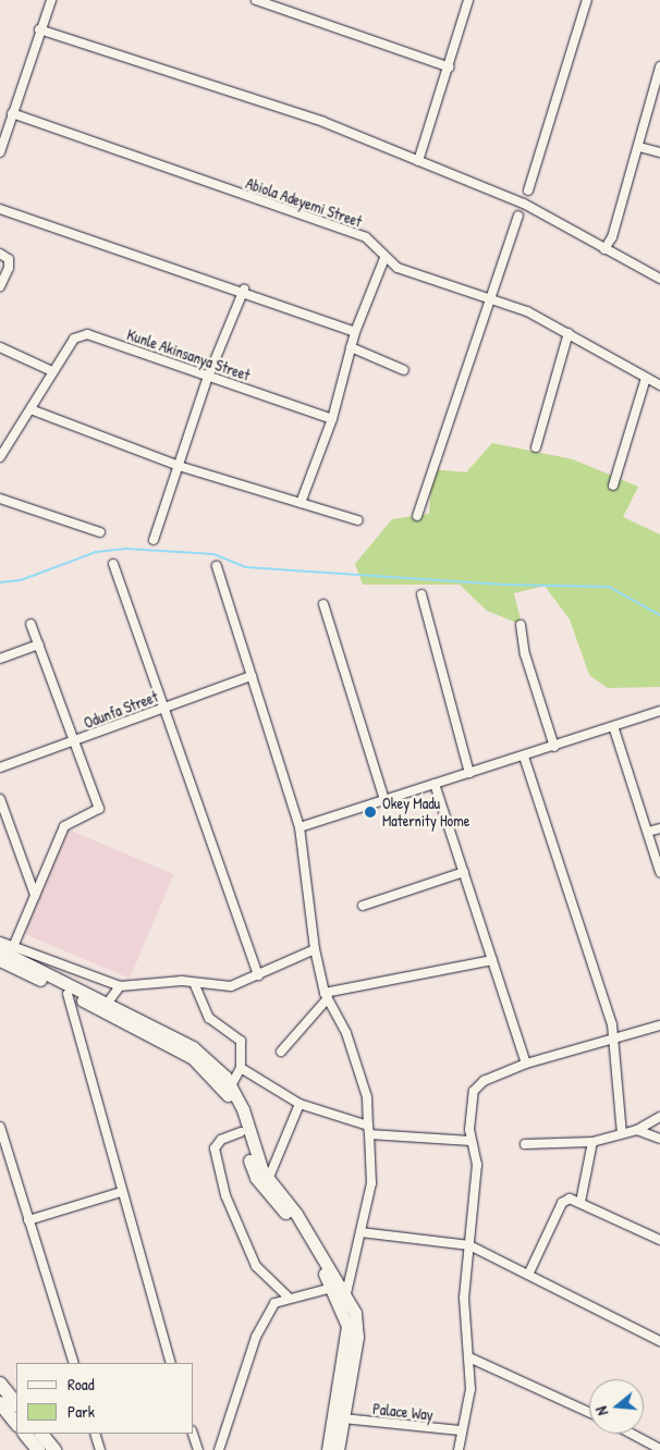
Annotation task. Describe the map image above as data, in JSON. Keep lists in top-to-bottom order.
{
  "streets": {
    "street": [
      "Abiola Adeyemi Street",
      "Kunle Akinsanya Street",
      "Odunfa Street",
      "Palace Way"
    ]
  },
  "places": ["Okey Madu Maternity Home"],
  "legend": ["Road", "Park"],
  "north": "left"
}
